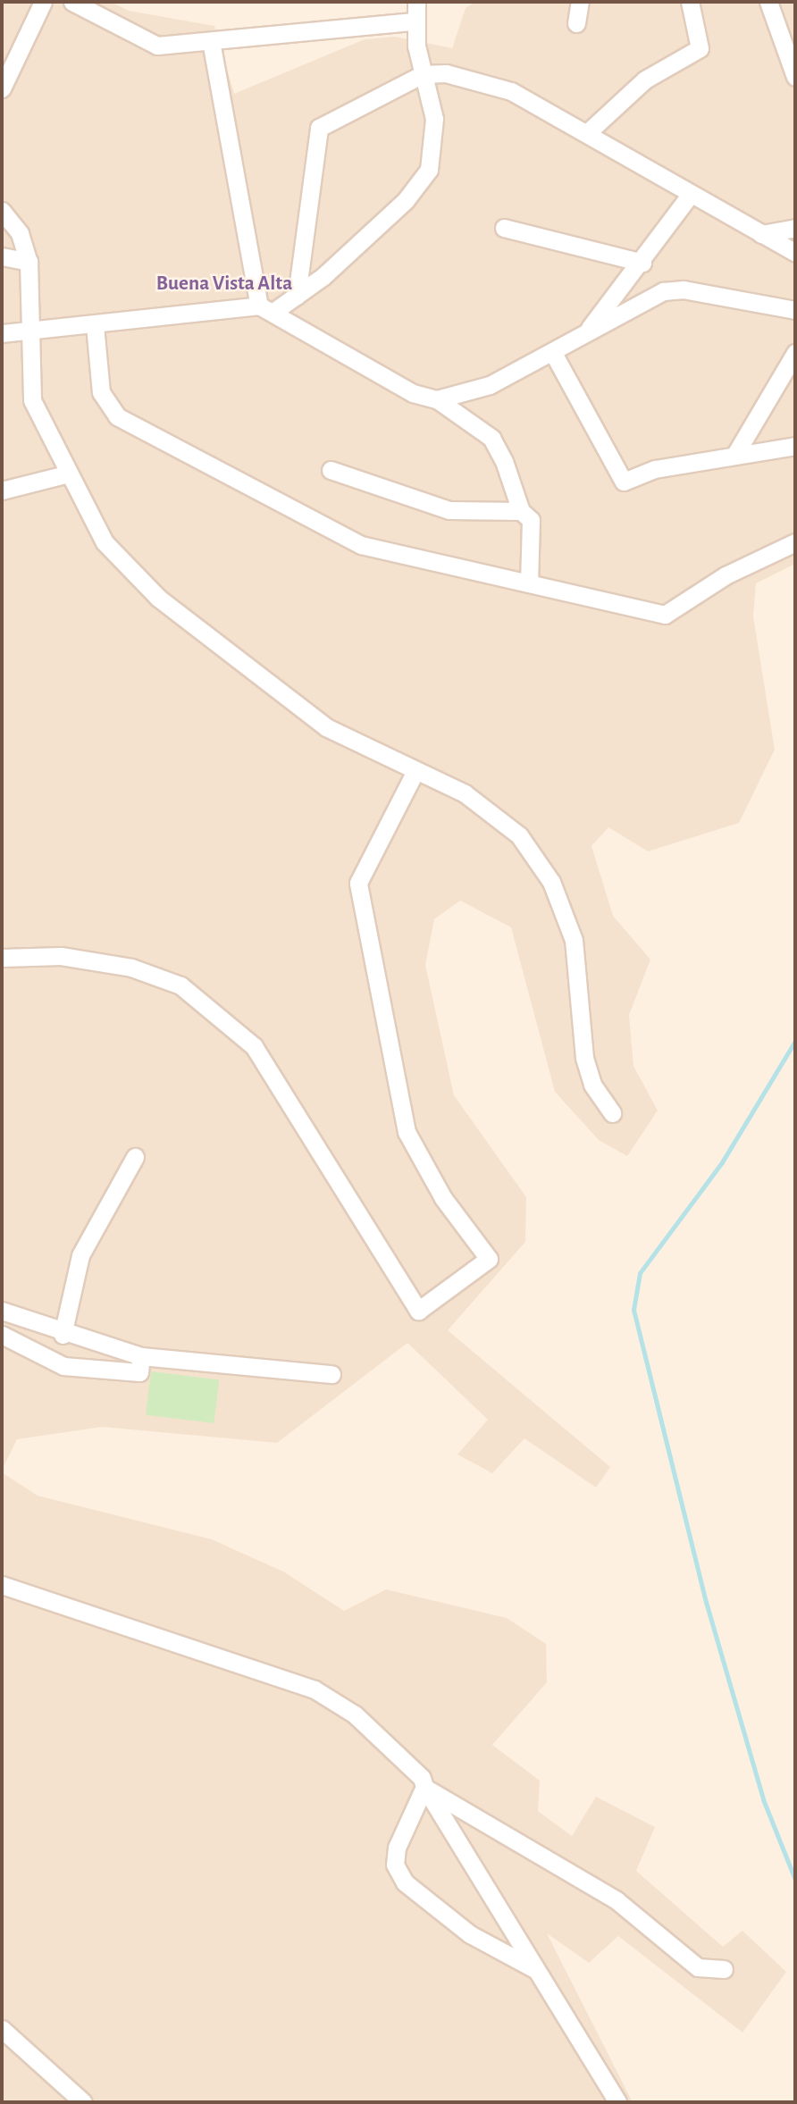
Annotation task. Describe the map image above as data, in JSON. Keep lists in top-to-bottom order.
{
  "districts": ["Buena Vista Alta"]
}
